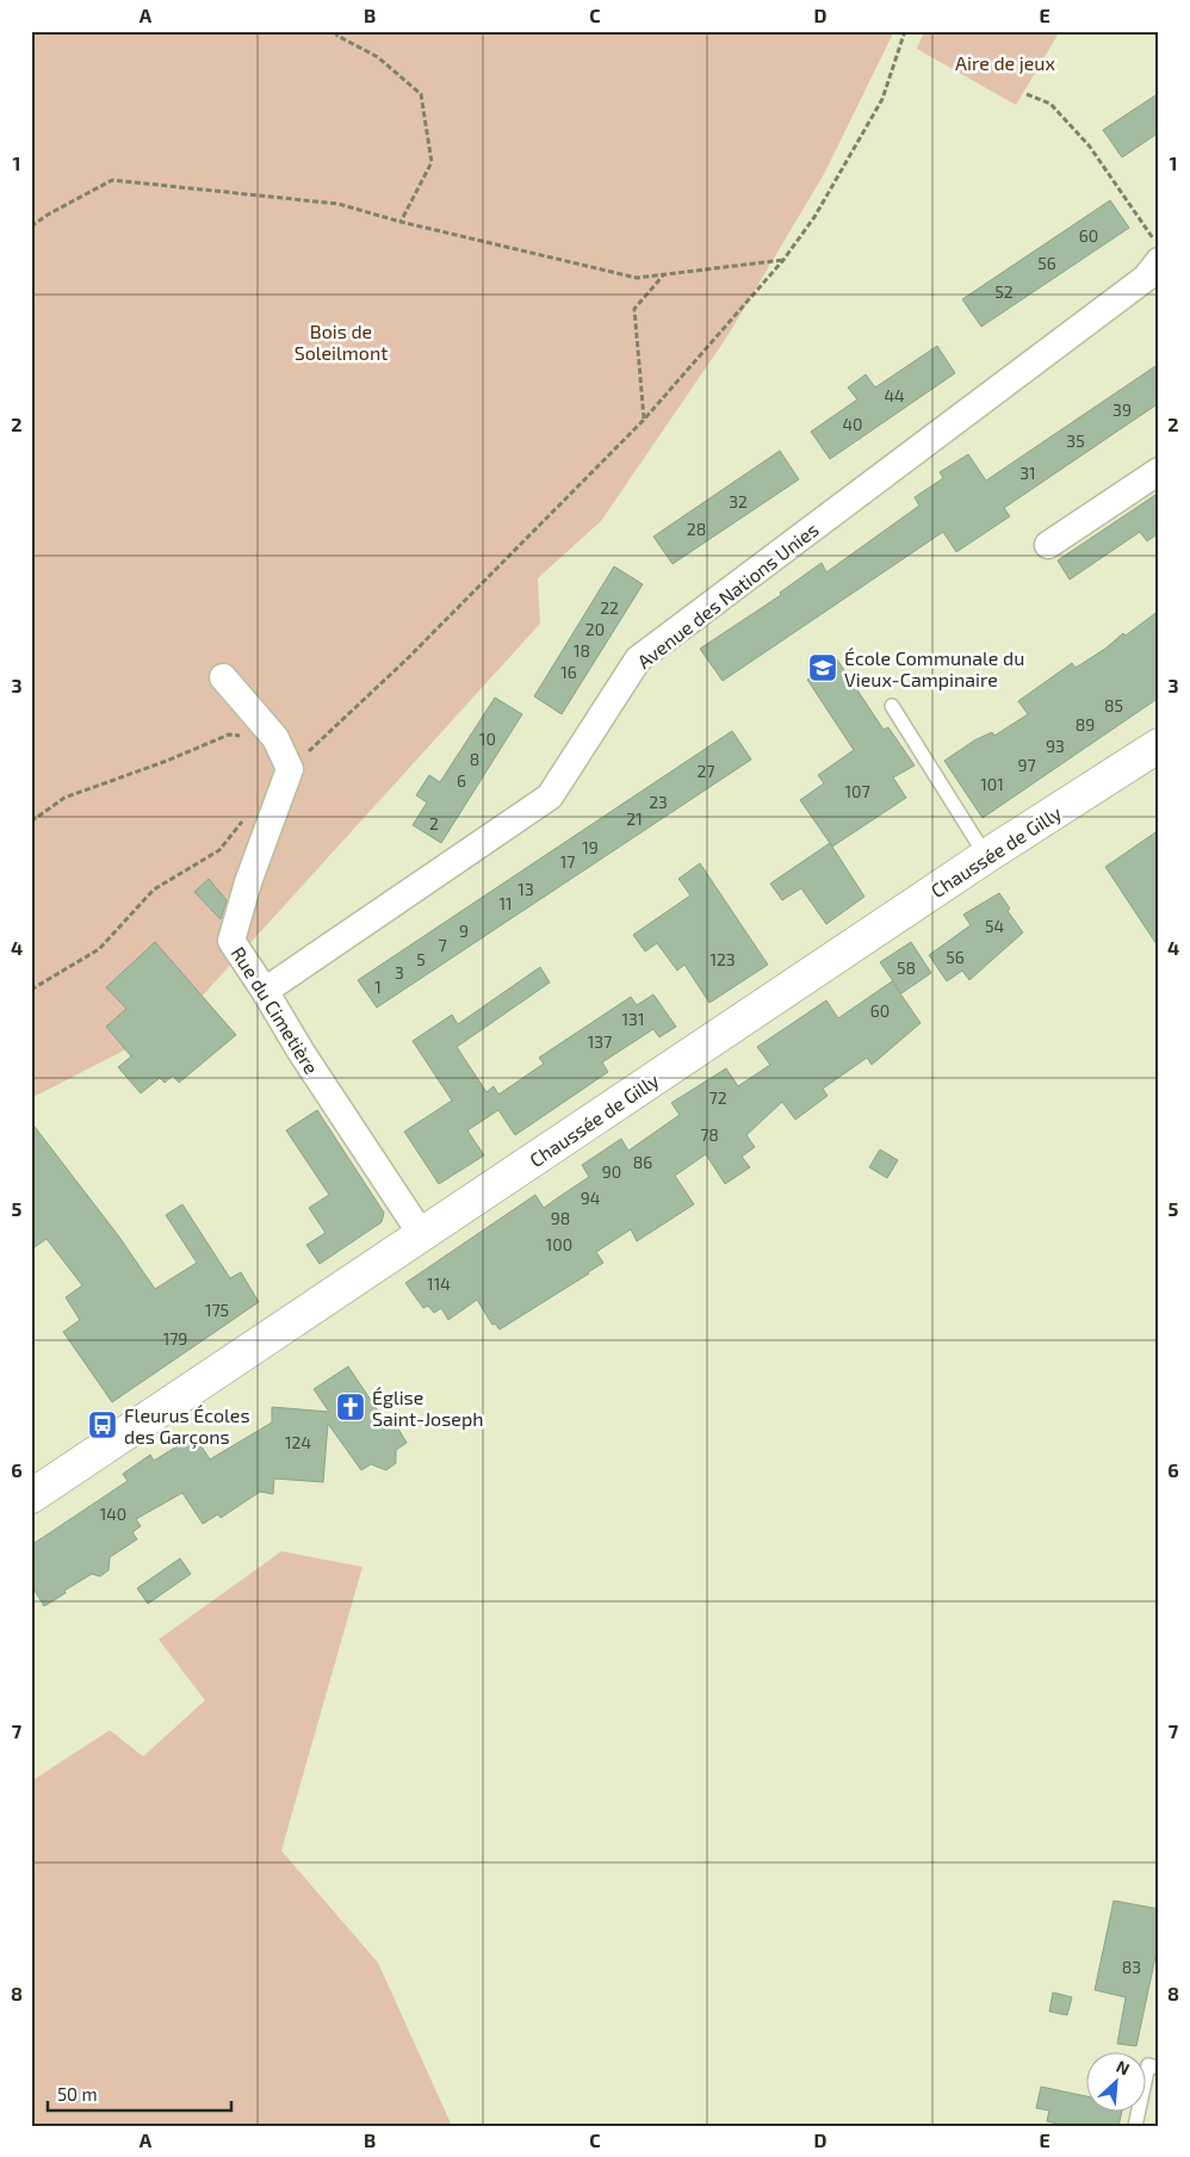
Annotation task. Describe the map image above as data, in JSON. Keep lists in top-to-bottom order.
{
  "streets": {
    "main road": ["Chaussée de Gilly"],
    "street": ["Avenue des Nations Unies", "Rue du Cimetière"]
  },
  "crossings": [
    ["Avenue des Nations Unies", "Rue du Cimetière"],
    ["Chaussée de Gilly", "Rue du Cimetière"]
  ],
  "parks": ["Aire de jeux", "Bois de Soleilmont"],
  "places": {
    "school or university": ["École Communale du Vieux-Campinaire"],
    "church": ["Église Saint-Joseph"],
    "bus stop": ["Fleurus Écoles des Garçons"]
  },
  "house_numbers": [
    "60",
    "56",
    "52",
    "44",
    "39",
    "40",
    "35",
    "31",
    "32",
    "28",
    "22",
    "20",
    "18",
    "16",
    "85",
    "89",
    "10",
    "93",
    "8",
    "97",
    "27",
    "6",
    "101",
    "107",
    "23",
    "21",
    "2",
    "19",
    "17",
    "13",
    "11",
    "54",
    "9",
    "7",
    "56",
    "5",
    "123",
    "58",
    "3",
    "1",
    "60",
    "131",
    "137",
    "72",
    "78",
    "86",
    "90",
    "94",
    "98",
    "100",
    "114",
    "175",
    "179",
    "124",
    "140",
    "83"
  ],
  "scale_bar": "50 m",
  "north": "top right",
  "grid": {
    "columns": [
      "A",
      "B",
      "C",
      "D",
      "E"
    ],
    "rows": [
      "1",
      "2",
      "3",
      "4",
      "5",
      "6",
      "7",
      "8"
    ]
  }
}
